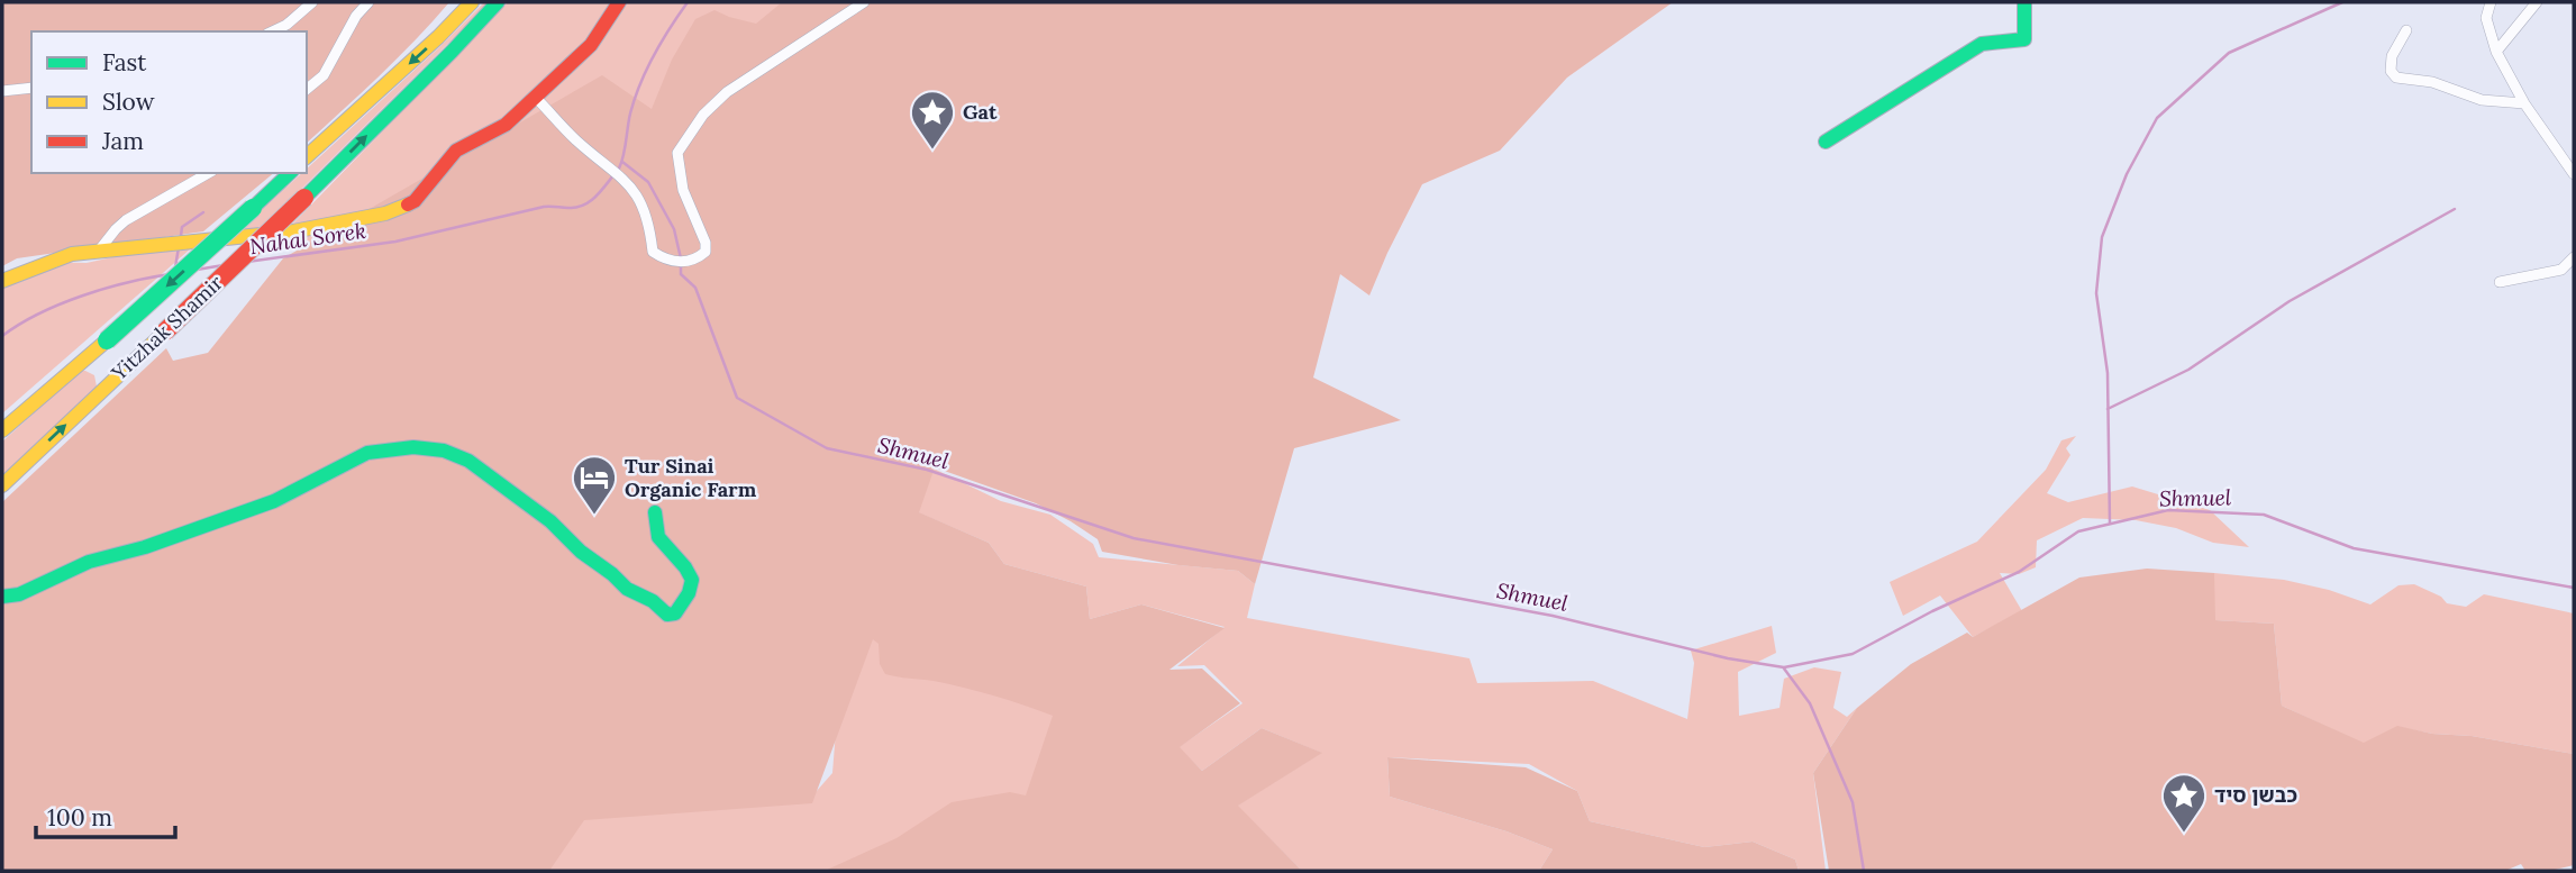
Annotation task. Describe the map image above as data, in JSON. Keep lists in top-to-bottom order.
{
  "streets": {
    "main road": ["Yitzhak Shamir"]
  },
  "water": ["Nahal Sorek", "Shmuel"],
  "places": {
    "place": ["Gat", "כבשן סיד"],
    "hotel": ["Tur Sinai Organic Farm"]
  },
  "legend": ["Fast", "Slow", "Jam"],
  "scale_bar": "100 m"
}
